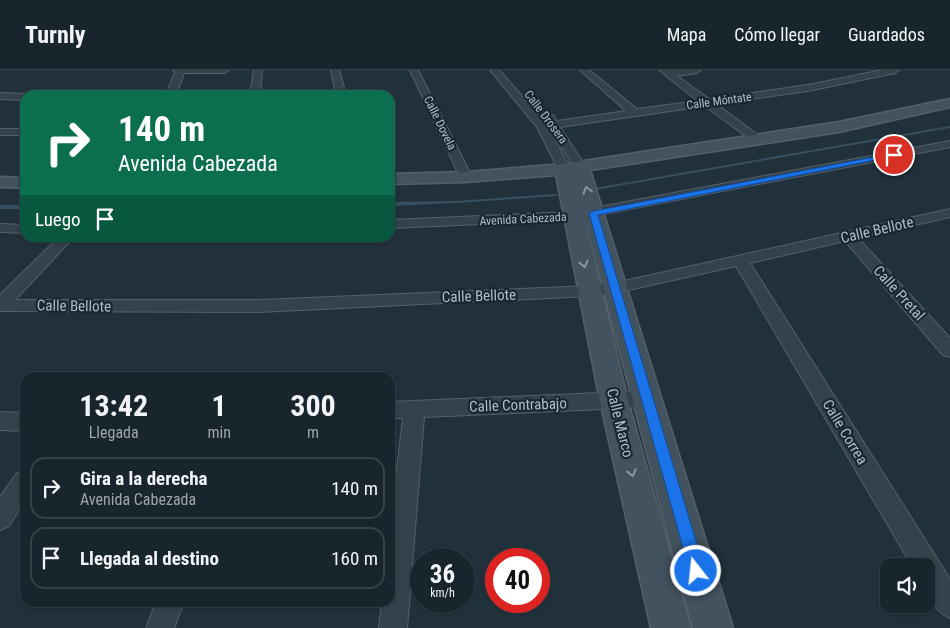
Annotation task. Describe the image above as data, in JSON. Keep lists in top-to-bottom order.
{
  "streets": {
    "main road": ["Calle Marco"],
    "street": [
      "Calle Móntate",
      "Calle Drosera",
      "Calle Dovela",
      "Avenida Cabezada",
      "Calle Bellote",
      "Calle Pretal",
      "Calle Contrabajo",
      "Calle Correa"
    ]
  },
  "crossings": [
    ["Calle Móntate", "Calle Drosera"],
    ["Calle Drosera", "Calle Marco"],
    ["Avenida Cabezada", "Calle Marco"],
    ["Calle Bellote", "Calle Pretal"],
    ["Calle Bellote", "Calle Marco"],
    ["Calle Bellote", "Calle Correa"],
    ["Calle Contrabajo", "Calle Marco"]
  ],
  "page": {
    "header": "Turnly",
    "nav": ["Mapa", "Cómo llegar", "Guardados"],
    "turn": ["140 m", "Avenida Cabezada"],
    "then": "Luego",
    "eta": [
      "13:42",
      "Llegada",
      "1",
      "min",
      "300",
      "m"
    ],
    "list": [
      {
        "name": "Gira a la derecha",
        "note": "Avenida Cabezada",
        "value": "140 m"
      },
      {
        "name": "Llegada al destino",
        "value": "160 m"
      }
    ],
    "speed": "36 km/h",
    "limit": "40"
  }
}
